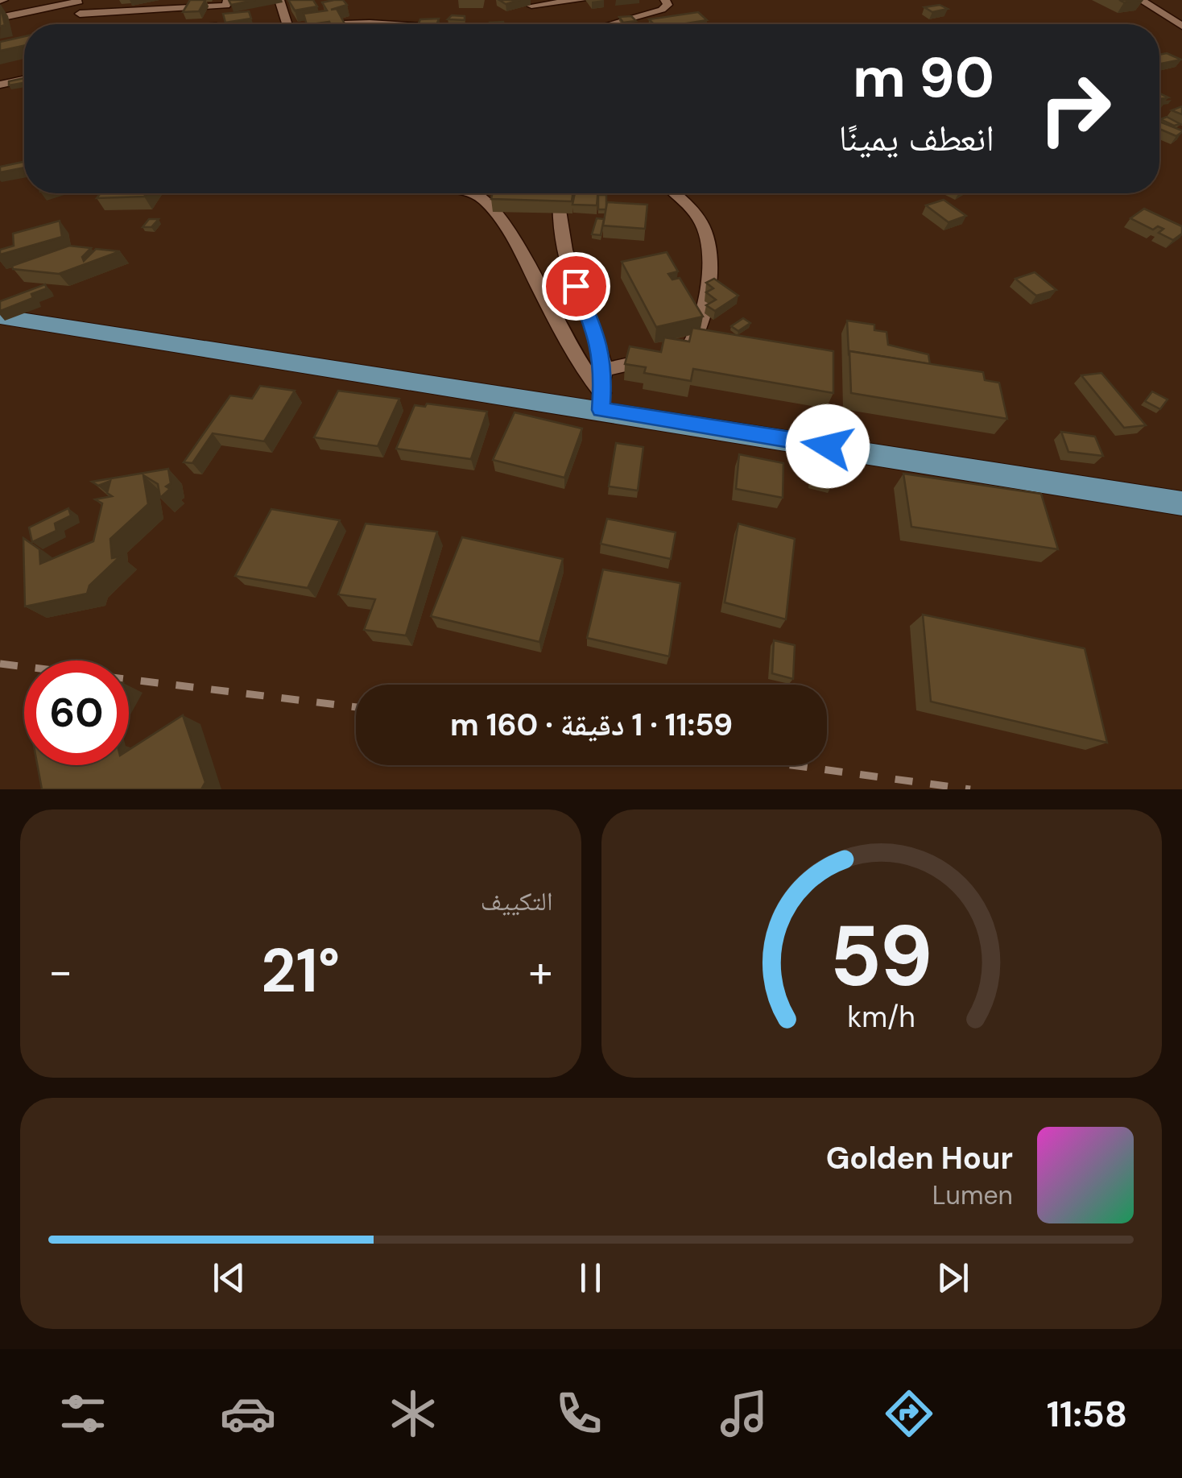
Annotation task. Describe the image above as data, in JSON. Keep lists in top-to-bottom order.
{
  "page": {
    "turn": ["90 m", "انعطف يمينًا"],
    "limit": "60",
    "trip": "11:59 · 1 دقيقة · 160 m",
    "tile": "التكييف",
    "heat": ["−", "21°", "+"],
    "song": ["Golden Hour", "Lumen"],
    "tabs": "11:58",
    "gauge": ["59", "km/h"]
  }
}
